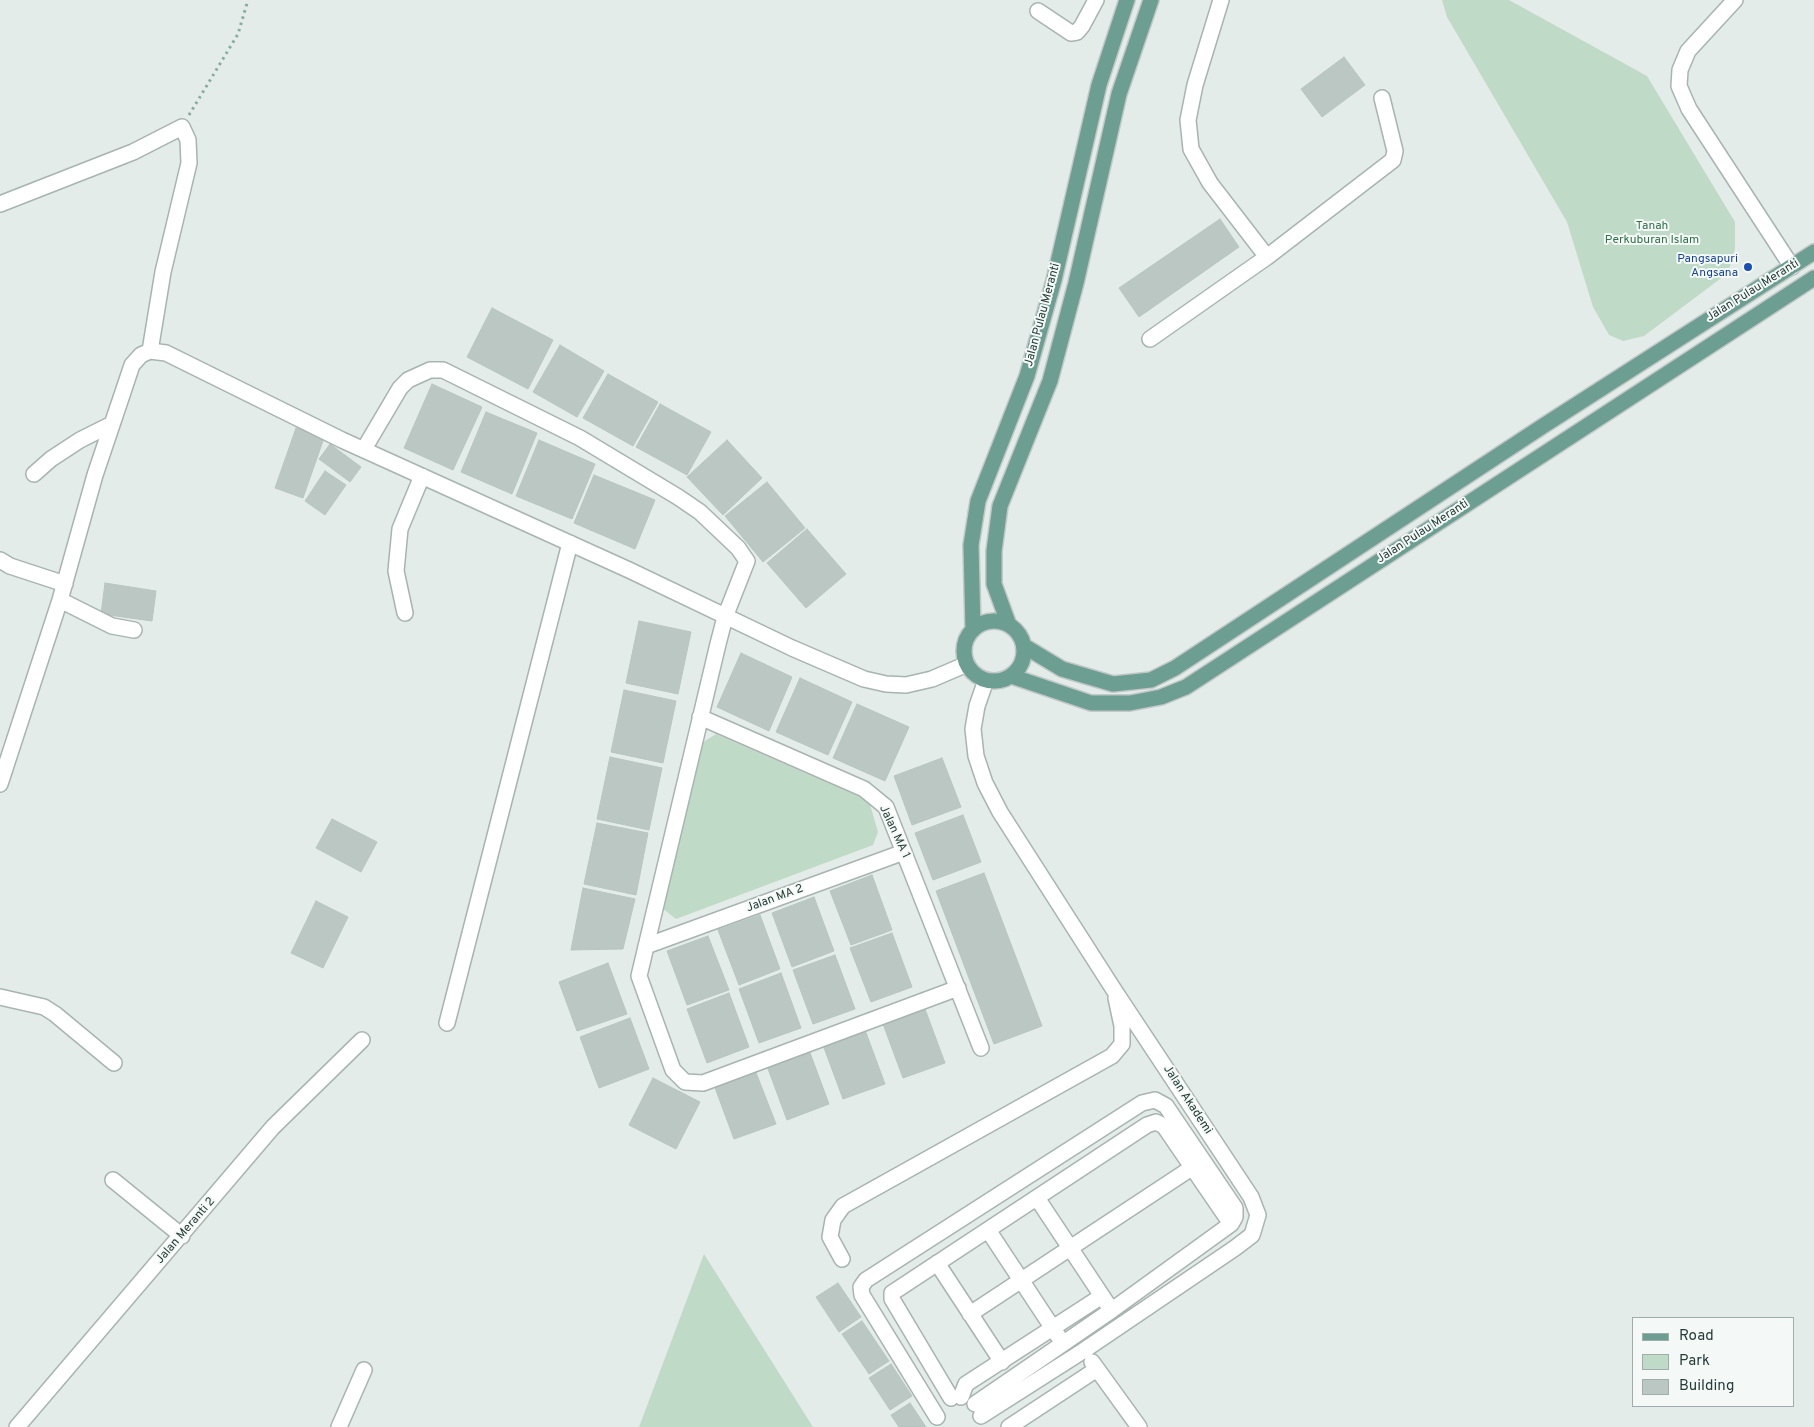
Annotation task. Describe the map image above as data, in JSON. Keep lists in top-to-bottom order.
{
  "streets": {
    "main road": ["Jalan Pulau Meranti"],
    "street": [
      "Jalan MA 1",
      "Jalan MA 2",
      "Jalan Akademi",
      "Jalan Meranti 2"
    ]
  },
  "crossings": [
    ["Jalan Pulau Meranti", "Jalan Akademi"],
    ["Jalan MA 1", "Jalan MA 2"]
  ],
  "parks": ["Tanah Perkuburan Islam"],
  "places": ["Pangsapuri Angsana"],
  "legend": ["Road", "Park", "Building"]
}
